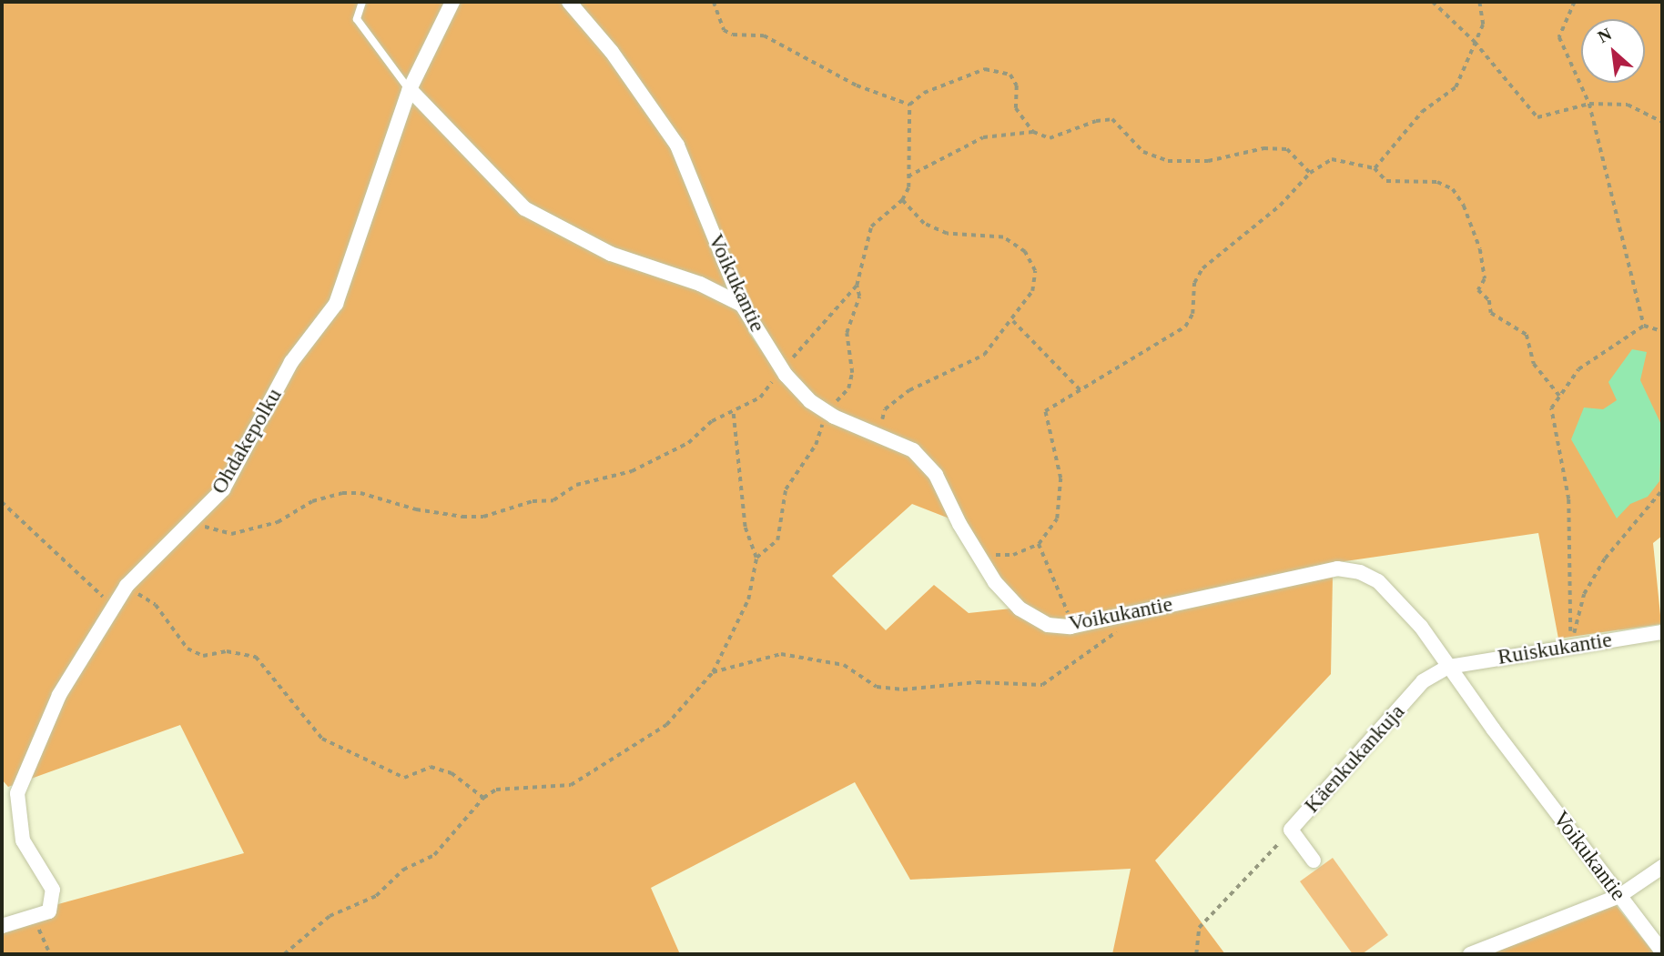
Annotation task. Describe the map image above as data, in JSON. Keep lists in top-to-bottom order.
{
  "streets": {
    "street": [
      "Voikukantie",
      "Ohdakepolku",
      "Ruiskukantie",
      "Käenkukankuja"
    ]
  },
  "crossings": [
    ["Voikukantie", "Ruiskukantie"],
    ["Voikukantie", "Käenkukankuja"],
    ["Ruiskukantie", "Käenkukankuja"]
  ],
  "north": "top left"
}
